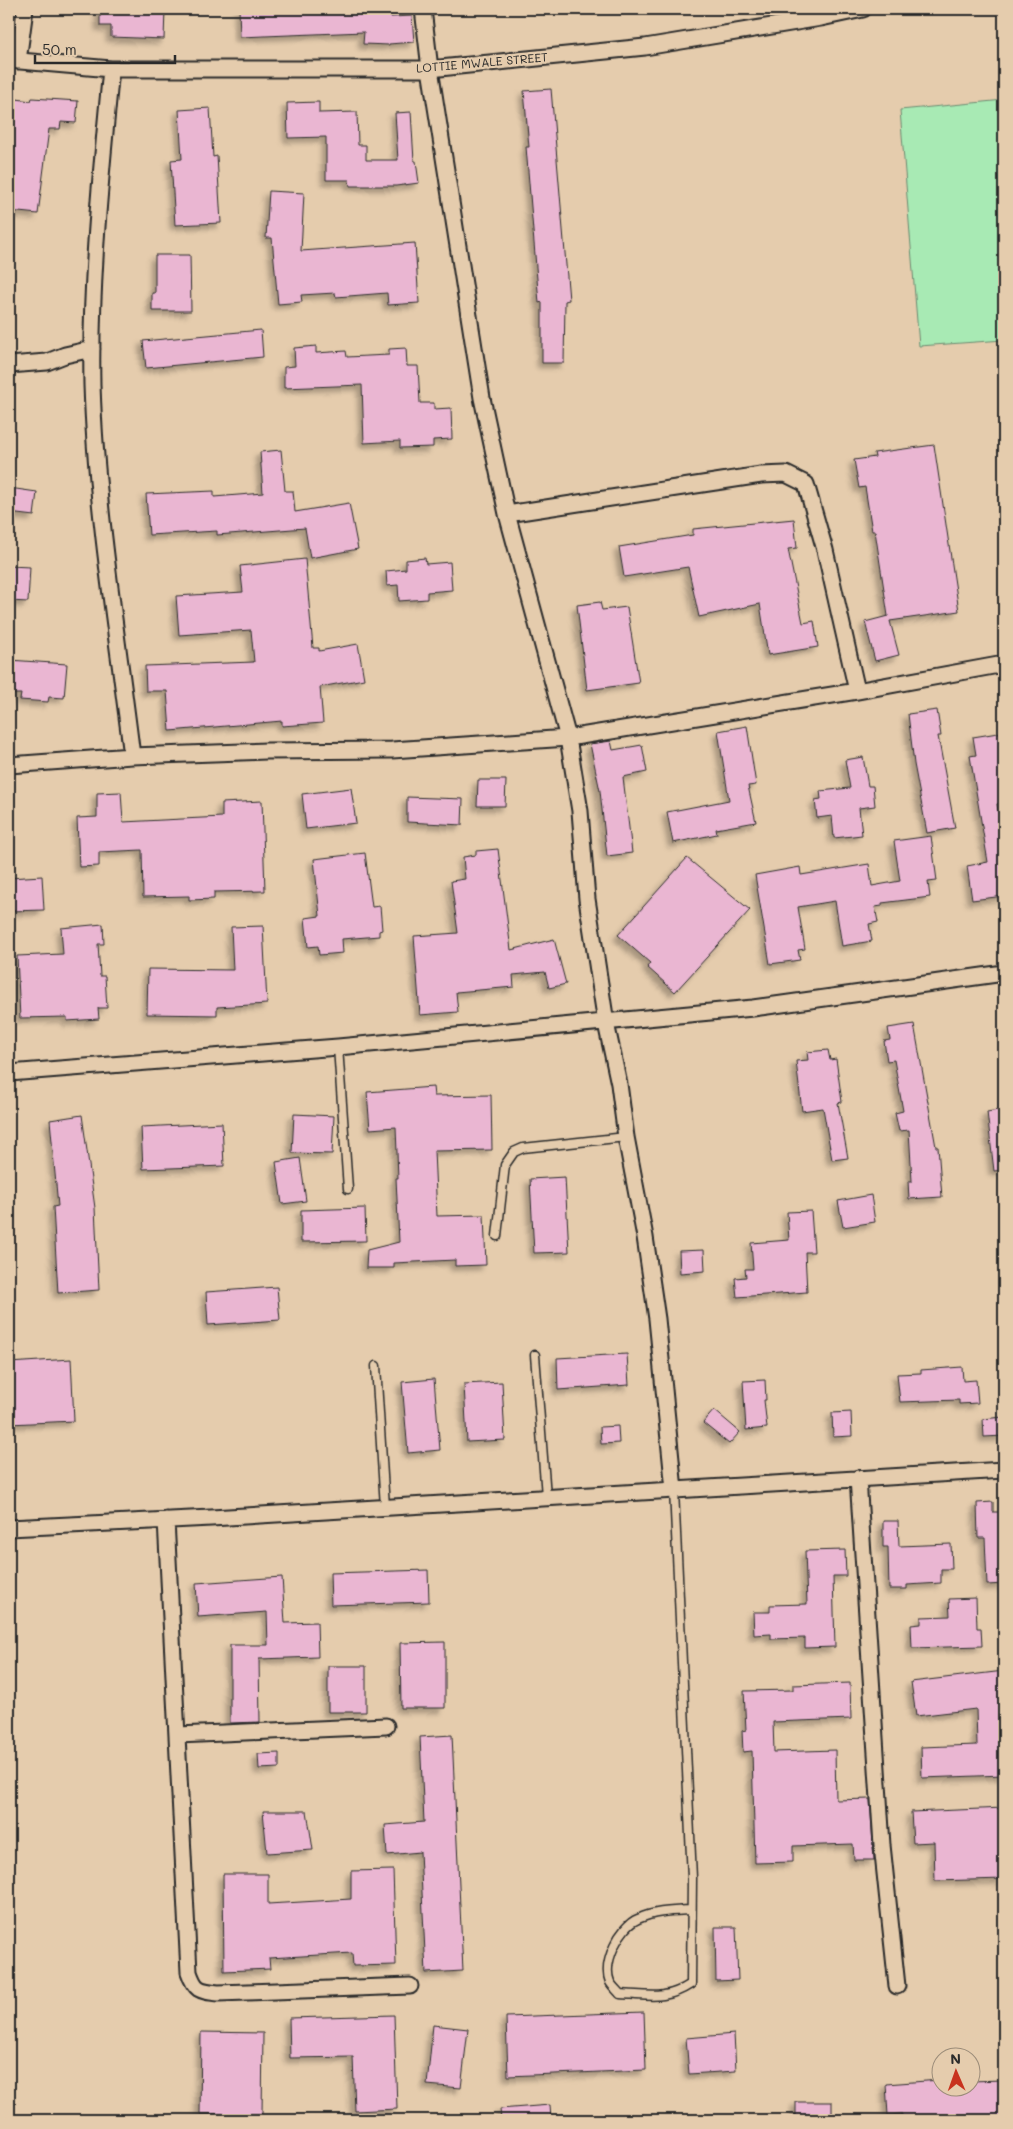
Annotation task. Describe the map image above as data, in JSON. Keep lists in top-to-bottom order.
{
  "streets": {
    "street": ["LOTTIE MWALE STREET"]
  },
  "scale_bar": "50 m",
  "north": "top"
}
